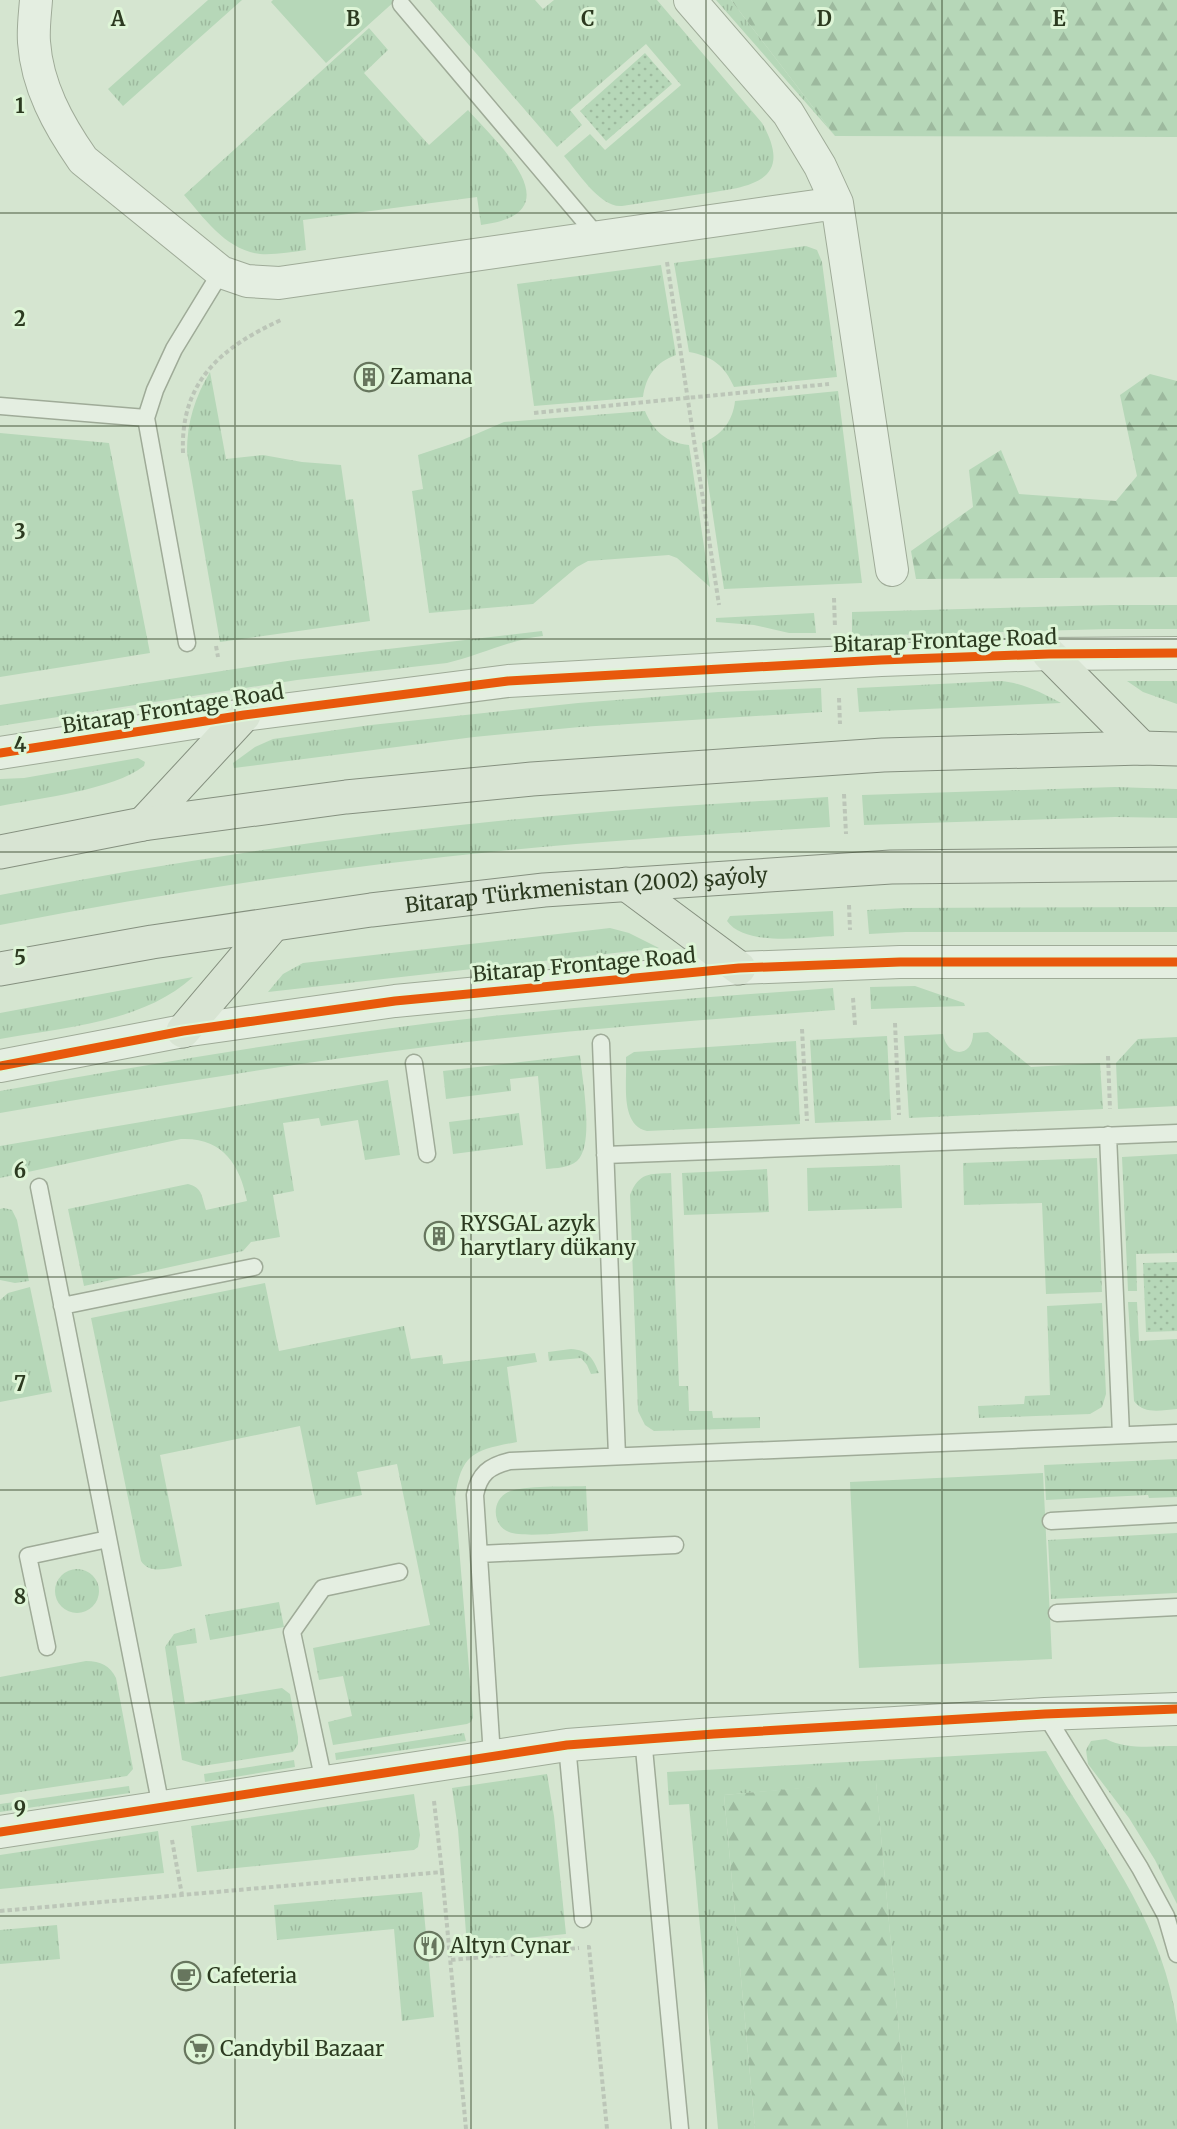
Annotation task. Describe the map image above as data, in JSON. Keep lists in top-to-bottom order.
{
  "streets": {
    "main road": ["Bitarap Türkmenistan (2002) şaýoly"],
    "street": ["Bitarap Frontage Road"]
  },
  "places": {
    "building": ["Zamana", "RYSGAL azyk harytlary dükany"],
    "restaurant": ["Altyn Cynar"],
    "cafe": ["Cafeteria"],
    "supermarket": ["Candybil Bazaar"]
  },
  "grid": {
    "columns": [
      "A",
      "B",
      "C",
      "D",
      "E"
    ],
    "rows": [
      "1",
      "2",
      "3",
      "4",
      "5",
      "6",
      "7",
      "8",
      "9"
    ]
  }
}
